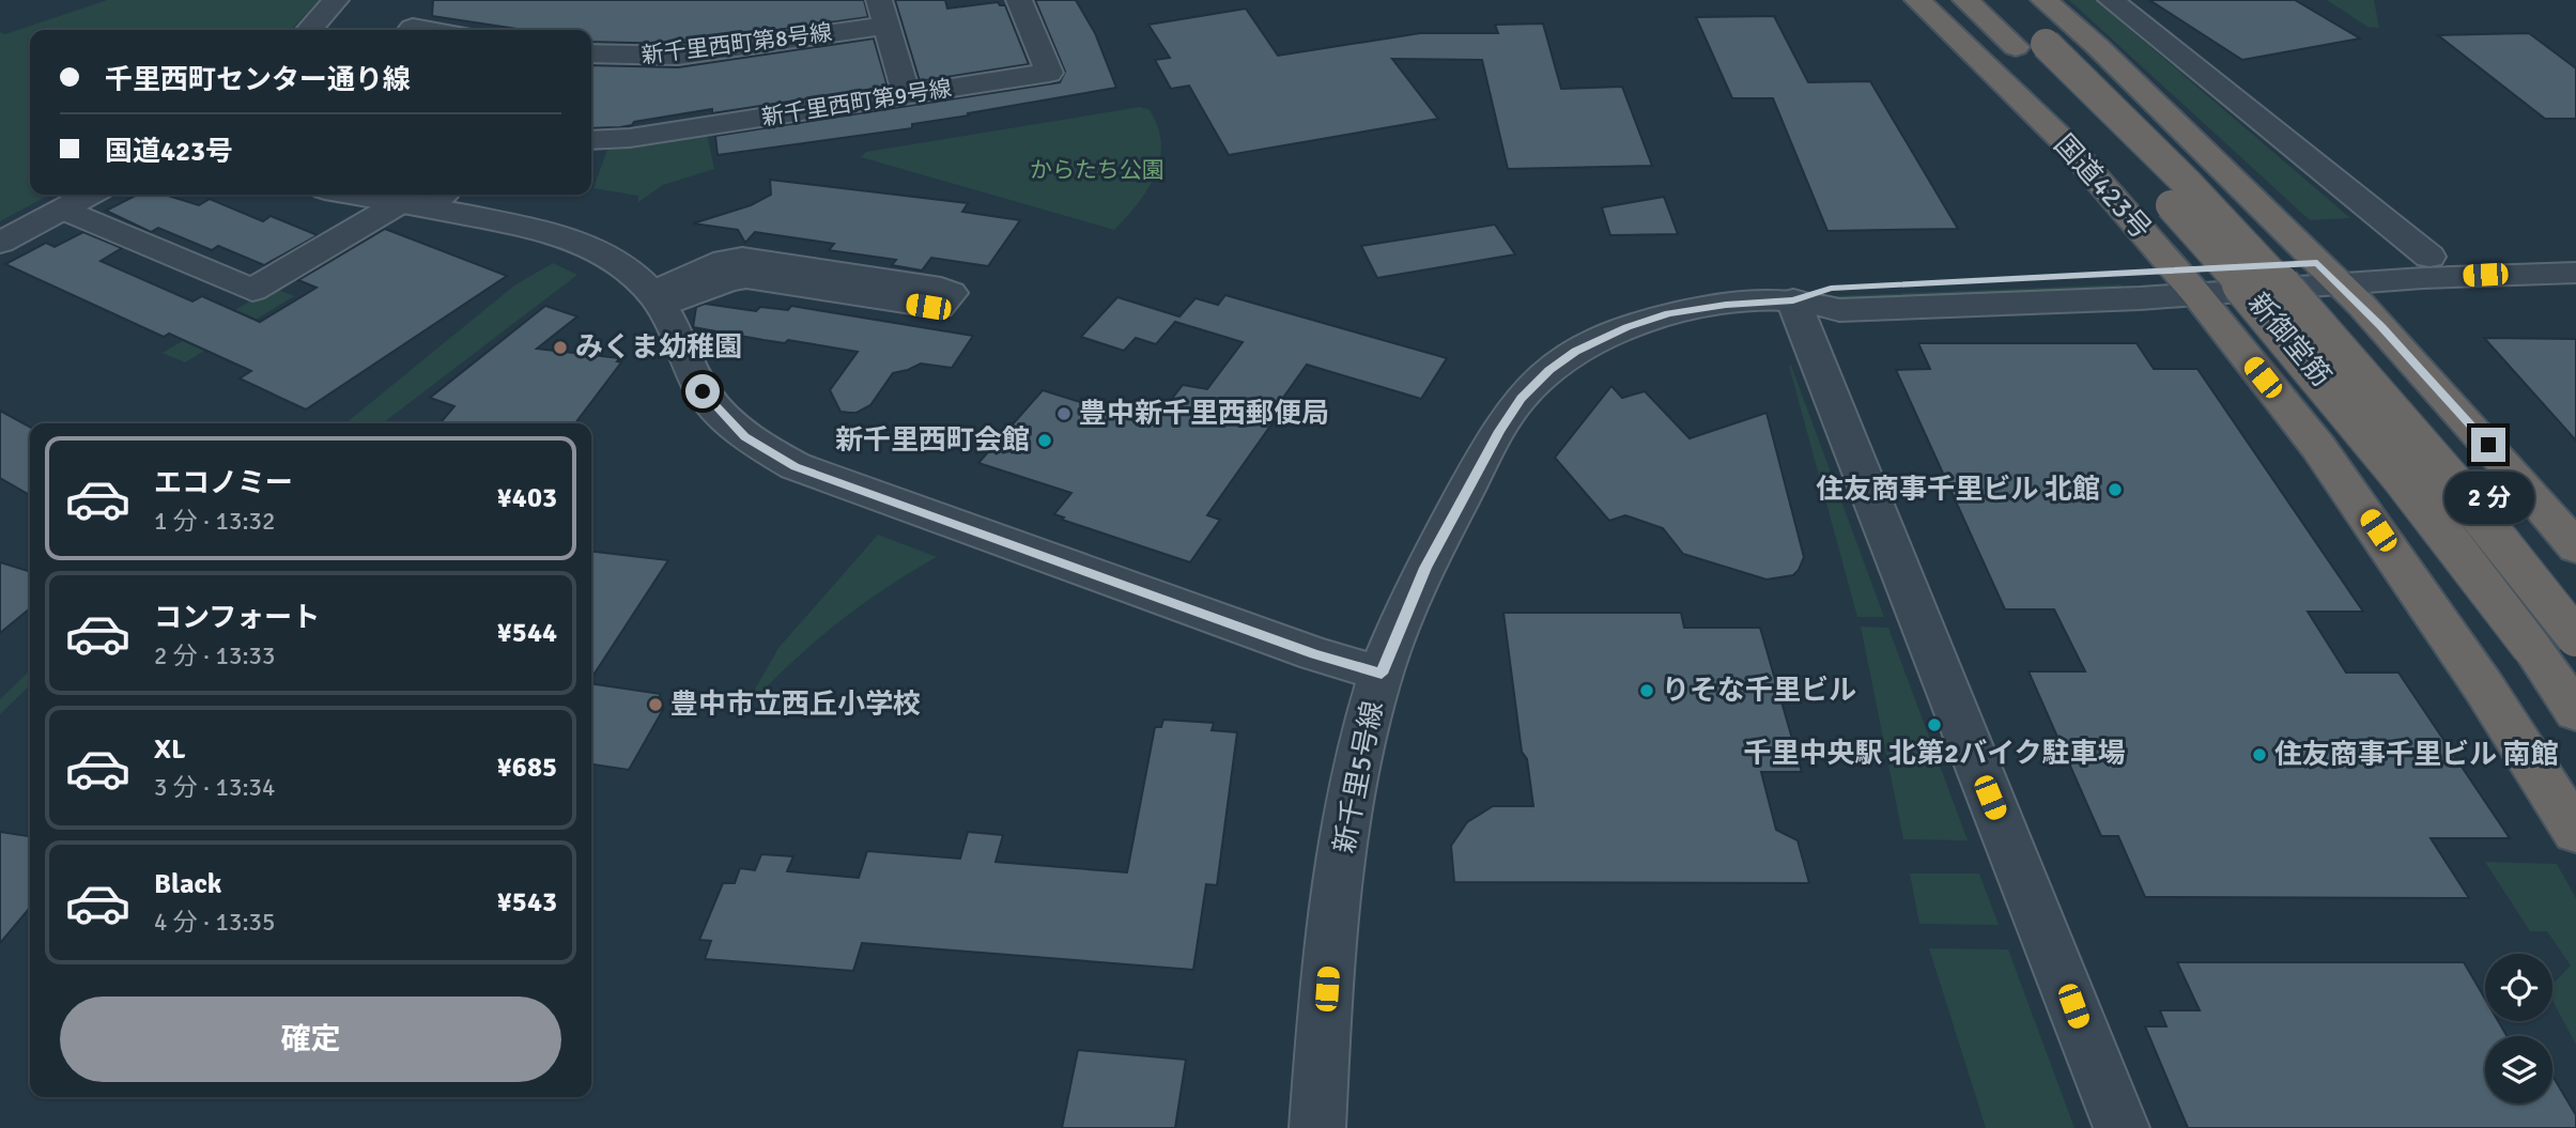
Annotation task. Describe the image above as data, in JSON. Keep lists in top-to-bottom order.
{
  "streets": {
    "highway": ["国道423号", "新御堂筋"],
    "street": ["新千里西町第8号線", "新千里西町第9号線", "新千里5号線"]
  },
  "crossings": [
    ["国道423号", "新千里5号線"]
  ],
  "parks": ["からたち公園"],
  "places": [
    "みくま幼稚園",
    "豊中新千里西郵便局",
    "新千里西町会館",
    "住友商事千里ビル 北館",
    "りそな千里ビル",
    "豊中市立西丘小学校",
    "千里中央駅 北第2バイク駐車場",
    "住友商事千里ビル 南館"
  ],
  "page": {
    "banner": ["千里西町センター通り線", "国道423号"],
    "list": [
      {
        "name": "エコノミー",
        "note": "1 分 · 13:32",
        "value": "¥403"
      },
      {
        "name": "コンフォート",
        "note": "2 分 · 13:33",
        "value": "¥544"
      },
      {
        "name": "XL",
        "note": "3 分 · 13:34",
        "value": "¥685"
      },
      {
        "name": "Black",
        "note": "4 分 · 13:35",
        "value": "¥543"
      }
    ],
    "bubble": "2 分",
    "buttons": "確定"
  }
}
